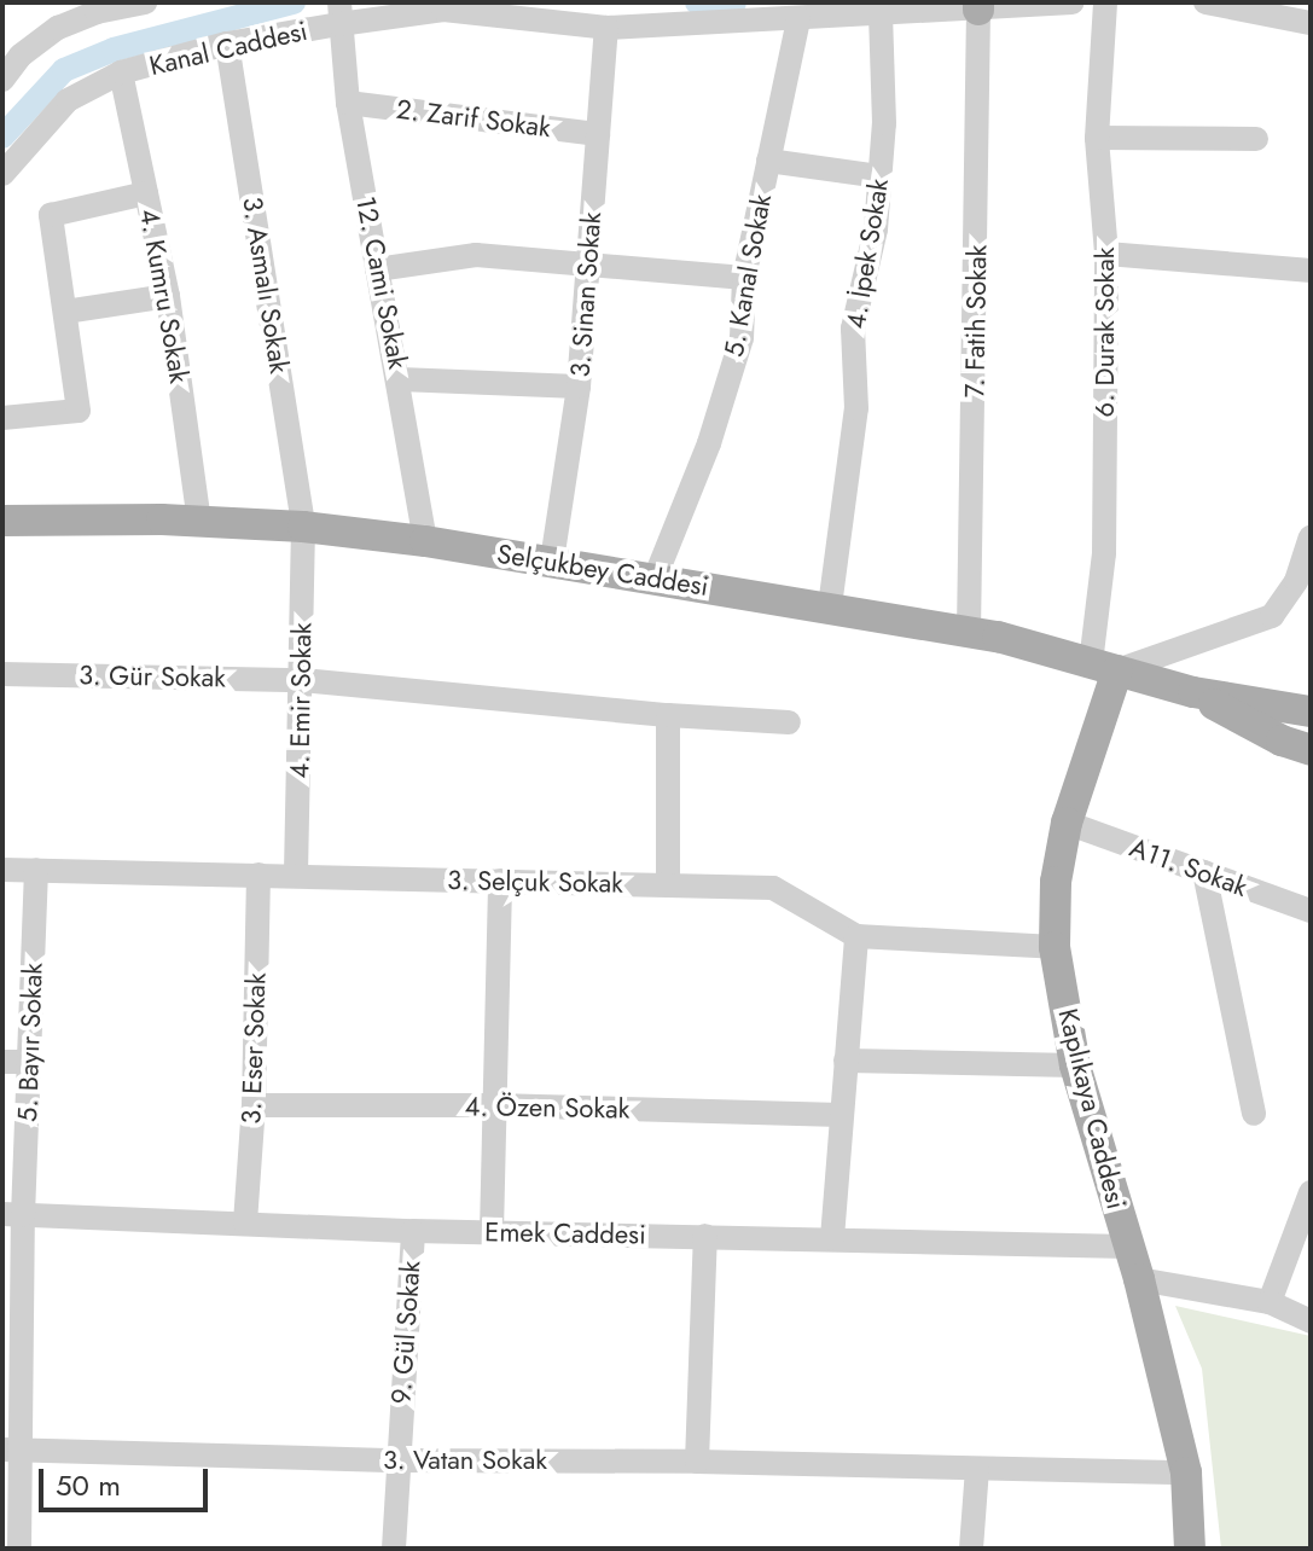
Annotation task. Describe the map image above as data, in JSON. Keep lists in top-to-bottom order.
{
  "streets": {
    "main road": ["Selçukbey Caddesi", "Kaplıkaya Caddesi"],
    "street": [
      "Kanal Caddesi",
      "2. Zarif Sokak",
      "4. İpek Sokak",
      "5. Kanal Sokak",
      "12. Cami Sokak",
      "3. Asmalı Sokak",
      "3. Sinan Sokak",
      "4. Kumru Sokak",
      "7. Fatih Sokak",
      "6. Durak Sokak",
      "3. Gür Sokak",
      "4. Emir Sokak",
      "A11. Sokak",
      "3. Selçuk Sokak",
      "5. Bayır Sokak",
      "3. Eser Sokak",
      "4. Özen Sokak",
      "Emek Caddesi",
      "9. Gül Sokak",
      "3. Vatan Sokak"
    ]
  },
  "crossings": [
    ["Kanal Caddesi", "4. İpek Sokak"],
    ["Kanal Caddesi", "5. Kanal Sokak"],
    ["Kanal Caddesi", "12. Cami Sokak"],
    ["Kanal Caddesi", "3. Asmalı Sokak"],
    ["Kanal Caddesi", "3. Sinan Sokak"],
    ["Kanal Caddesi", "4. Kumru Sokak"],
    ["Kanal Caddesi", "7. Fatih Sokak"],
    ["2. Zarif Sokak", "12. Cami Sokak"],
    ["2. Zarif Sokak", "3. Sinan Sokak"],
    ["4. İpek Sokak", "Selçukbey Caddesi"],
    ["5. Kanal Sokak", "Selçukbey Caddesi"],
    ["12. Cami Sokak", "Selçukbey Caddesi"],
    ["3. Asmalı Sokak", "Selçukbey Caddesi"],
    ["3. Asmalı Sokak", "4. Emir Sokak"],
    ["3. Sinan Sokak", "Selçukbey Caddesi"],
    ["4. Kumru Sokak", "Selçukbey Caddesi"],
    ["7. Fatih Sokak", "Selçukbey Caddesi"],
    ["6. Durak Sokak", "Selçukbey Caddesi"],
    ["6. Durak Sokak", "Kaplıkaya Caddesi"],
    ["Selçukbey Caddesi", "4. Emir Sokak"],
    ["Selçukbey Caddesi", "Kaplıkaya Caddesi"],
    ["3. Gür Sokak", "4. Emir Sokak"],
    ["4. Emir Sokak", "3. Selçuk Sokak"],
    ["A11. Sokak", "Kaplıkaya Caddesi"],
    ["3. Selçuk Sokak", "5. Bayır Sokak"],
    ["3. Selçuk Sokak", "3. Eser Sokak"],
    ["3. Selçuk Sokak", "Kaplıkaya Caddesi"],
    ["5. Bayır Sokak", "Emek Caddesi"],
    ["5. Bayır Sokak", "3. Vatan Sokak"],
    ["3. Eser Sokak", "4. Özen Sokak"],
    ["3. Eser Sokak", "Emek Caddesi"],
    ["Kaplıkaya Caddesi", "Emek Caddesi"],
    ["Kaplıkaya Caddesi", "3. Vatan Sokak"],
    ["Emek Caddesi", "9. Gül Sokak"],
    ["9. Gül Sokak", "3. Vatan Sokak"]
  ],
  "scale_bar": "50 m"
}
